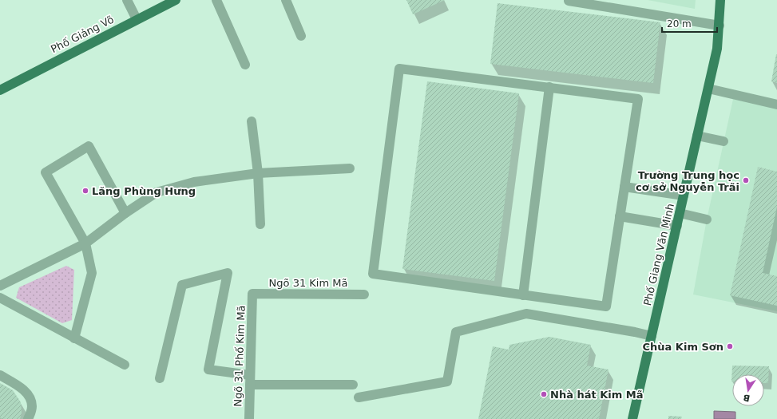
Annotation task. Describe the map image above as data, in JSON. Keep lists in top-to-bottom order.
{
  "streets": {
    "main road": ["Phố Giảng Võ", "Phố Giang Văn Minh"],
    "street": ["Ngõ 31 Kim Mã", "Ngõ 31 Phố Kim Mã"]
  },
  "crossings": [
    ["Ngõ 31 Kim Mã", "Ngõ 31 Phố Kim Mã"]
  ],
  "places": [
    "Trường Trung học cơ sở Nguyễn Trãi",
    "Lăng Phùng Hưng",
    "Chùa Kim Sơn",
    "Nhà hát Kim Mã"
  ],
  "scale_bar": "20 m",
  "north": "bottom"
}
